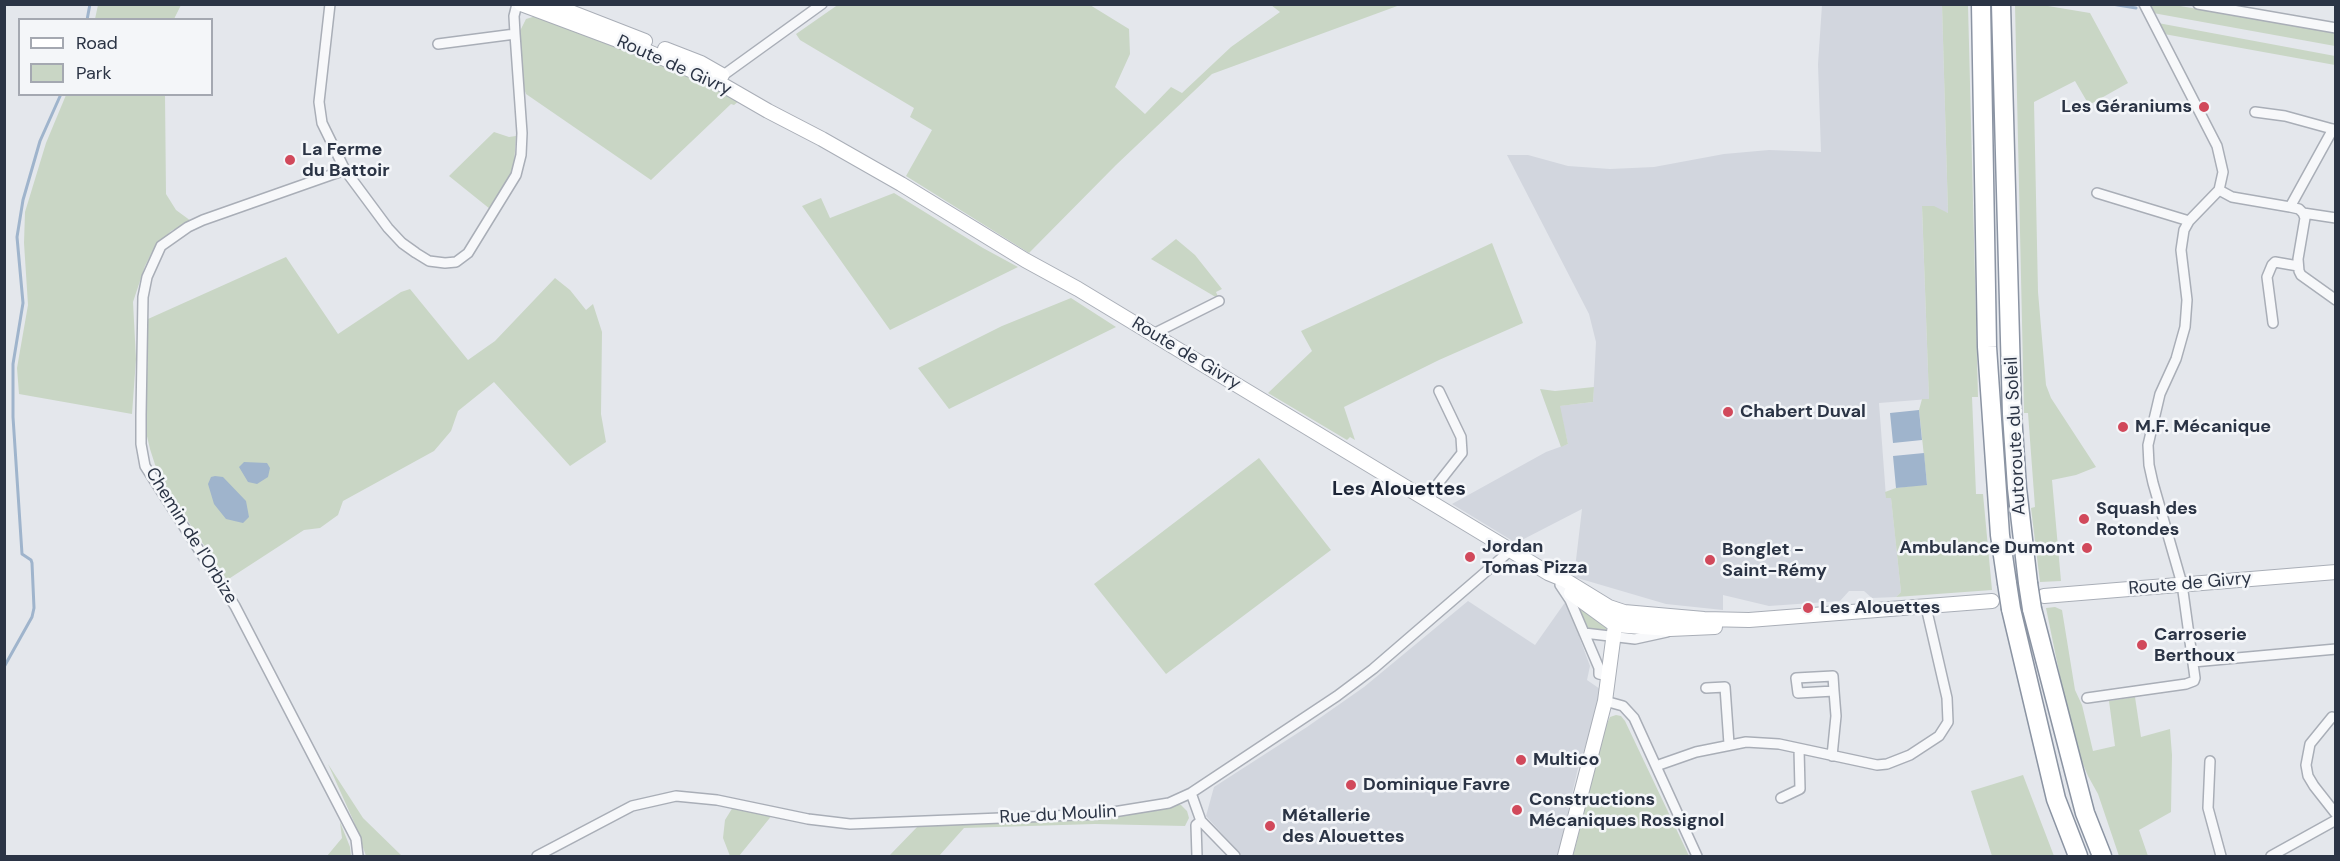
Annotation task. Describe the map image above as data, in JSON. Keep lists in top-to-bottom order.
{
  "streets": {
    "highway": ["Autoroute du Soleil"],
    "main road": ["Route de Givry"],
    "street": ["Chemin de l'Orbize", "Rue du Moulin"]
  },
  "crossings": [
    ["Route de Givry", "Autoroute du Soleil"],
    ["Route de Givry", "Rue du Moulin"]
  ],
  "districts": ["Les Alouettes"],
  "places": [
    "Les Géraniums",
    "La Ferme du Battoir",
    "Chabert Duval",
    "M.F. Mécanique",
    "Squash des Rotondes",
    "Ambulance Dumont",
    "Jordan Tomas Pizza",
    "Bonglet - Saint-Rémy",
    "Les Alouettes",
    "Carroserie Berthoux",
    "Multico",
    "Dominique Favre",
    "Constructions Mécaniques Rossignol",
    "Métallerie des Alouettes"
  ],
  "legend": ["Road", "Park"]
}
